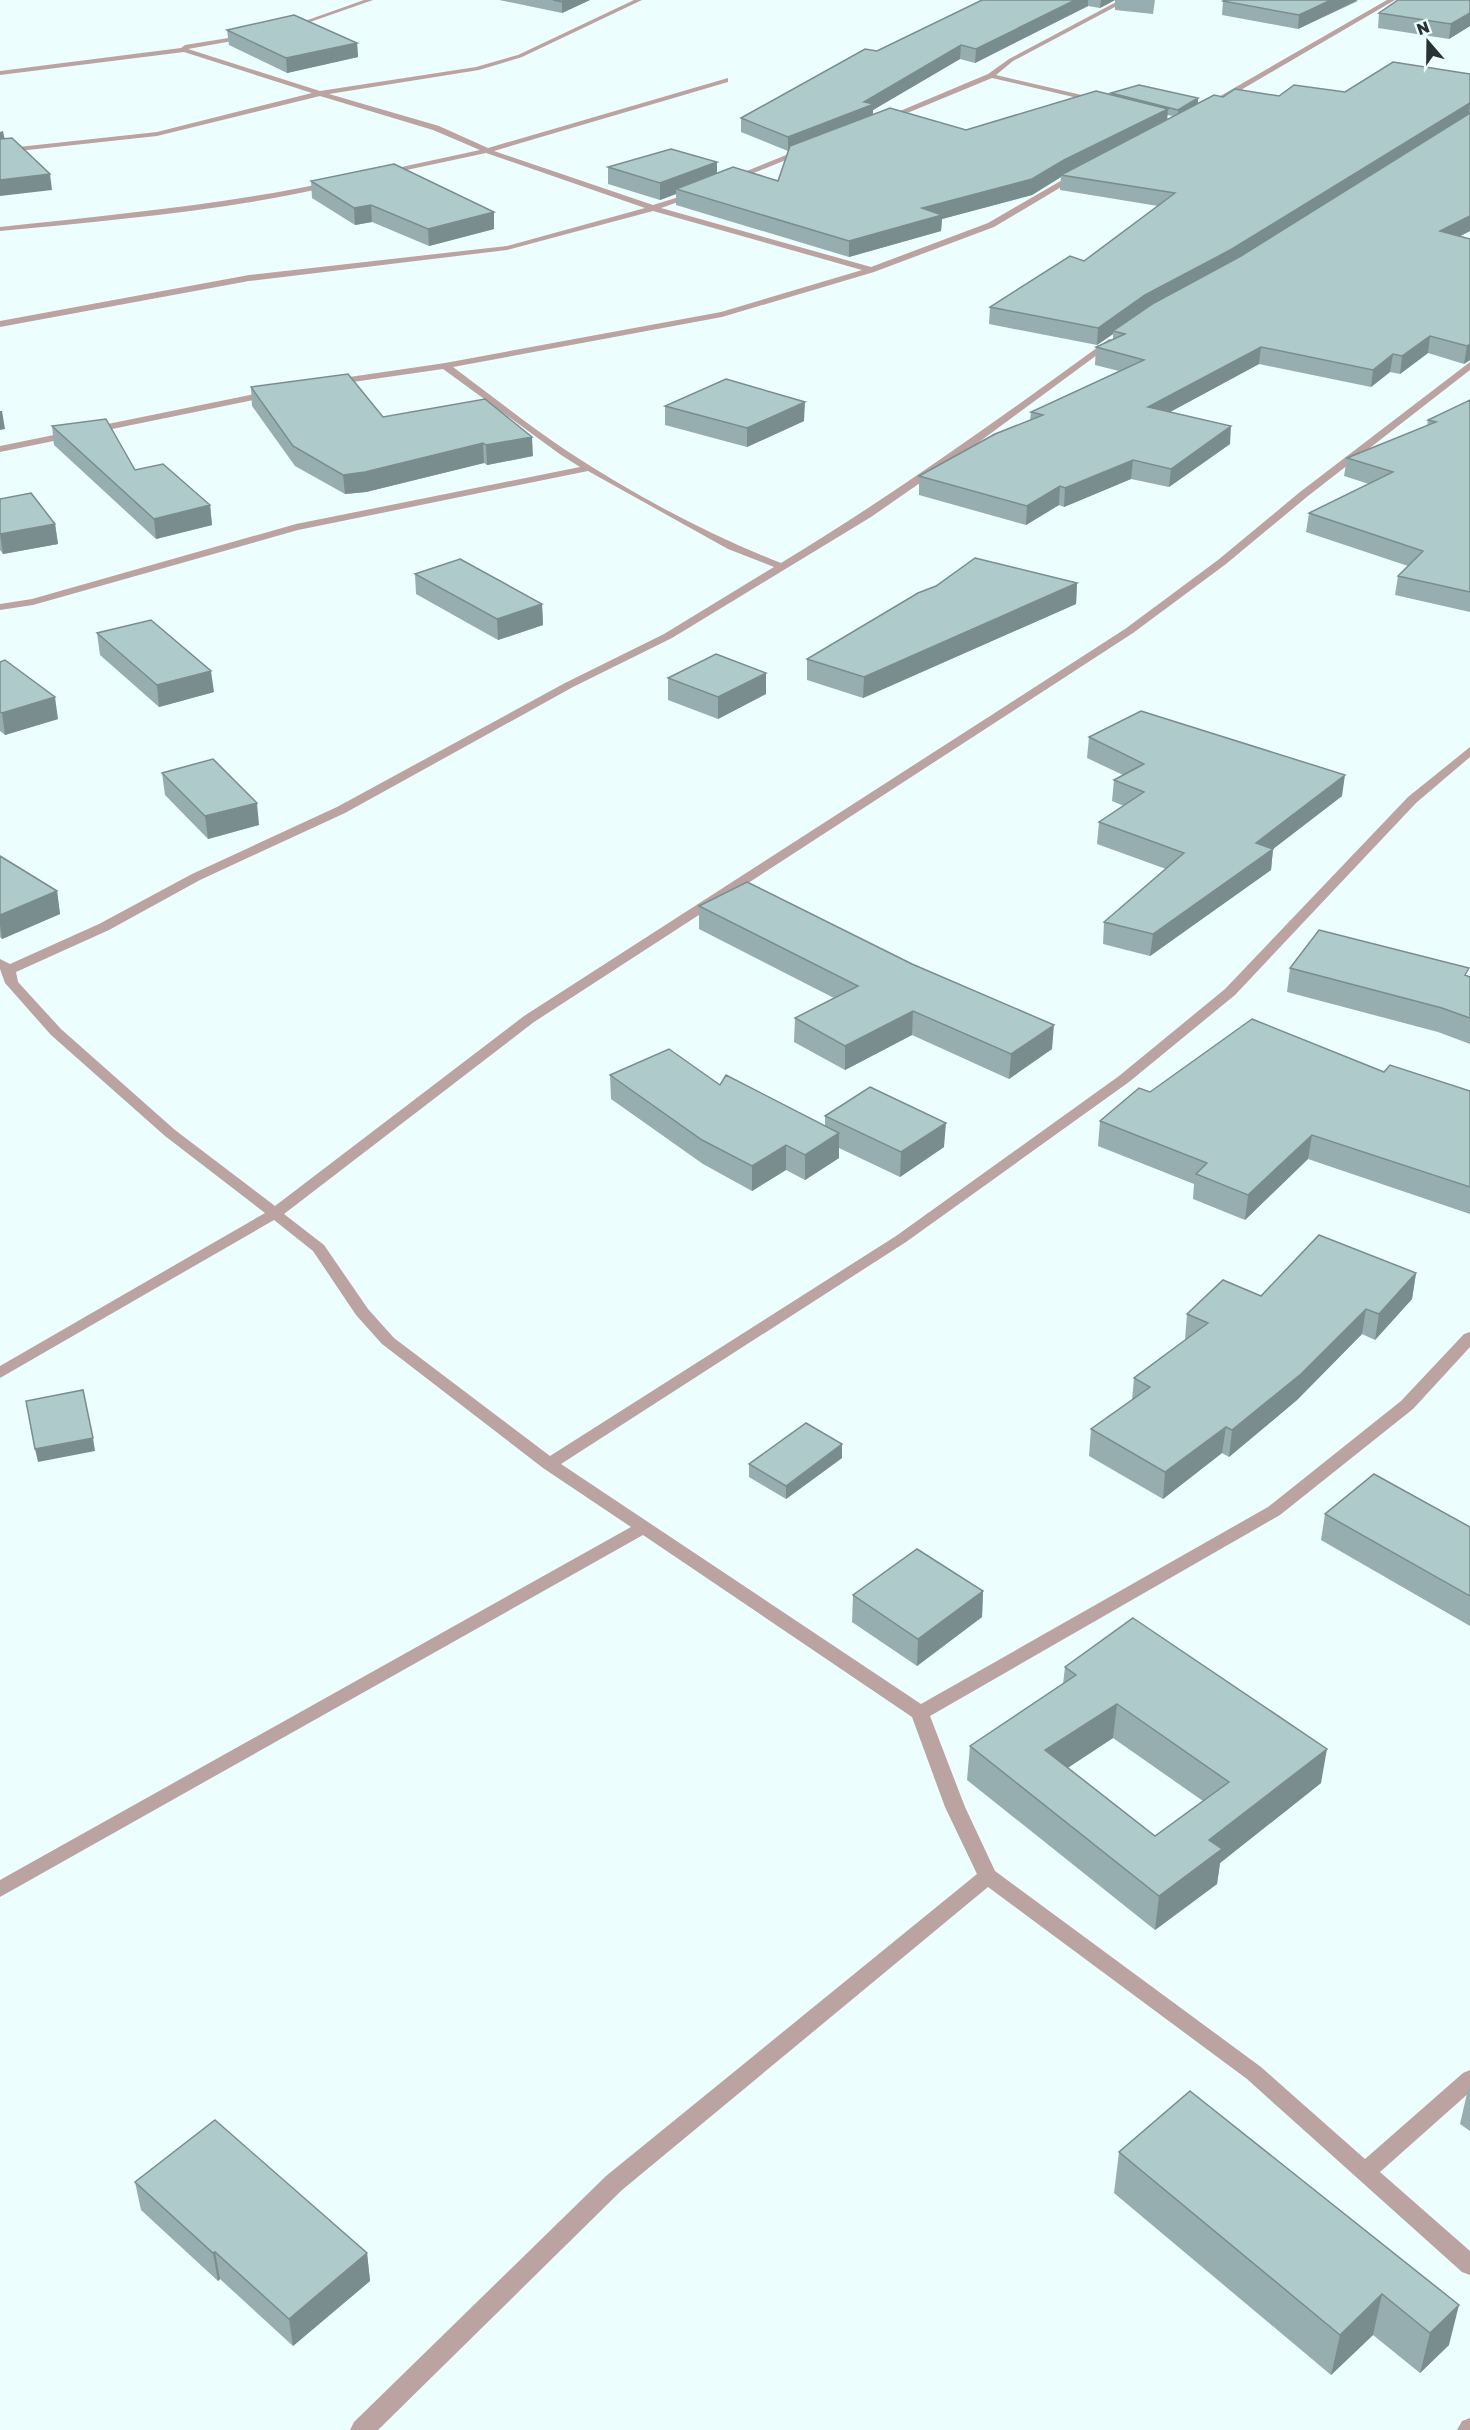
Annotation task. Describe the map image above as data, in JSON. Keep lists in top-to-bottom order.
{
  "north": "top"
}
